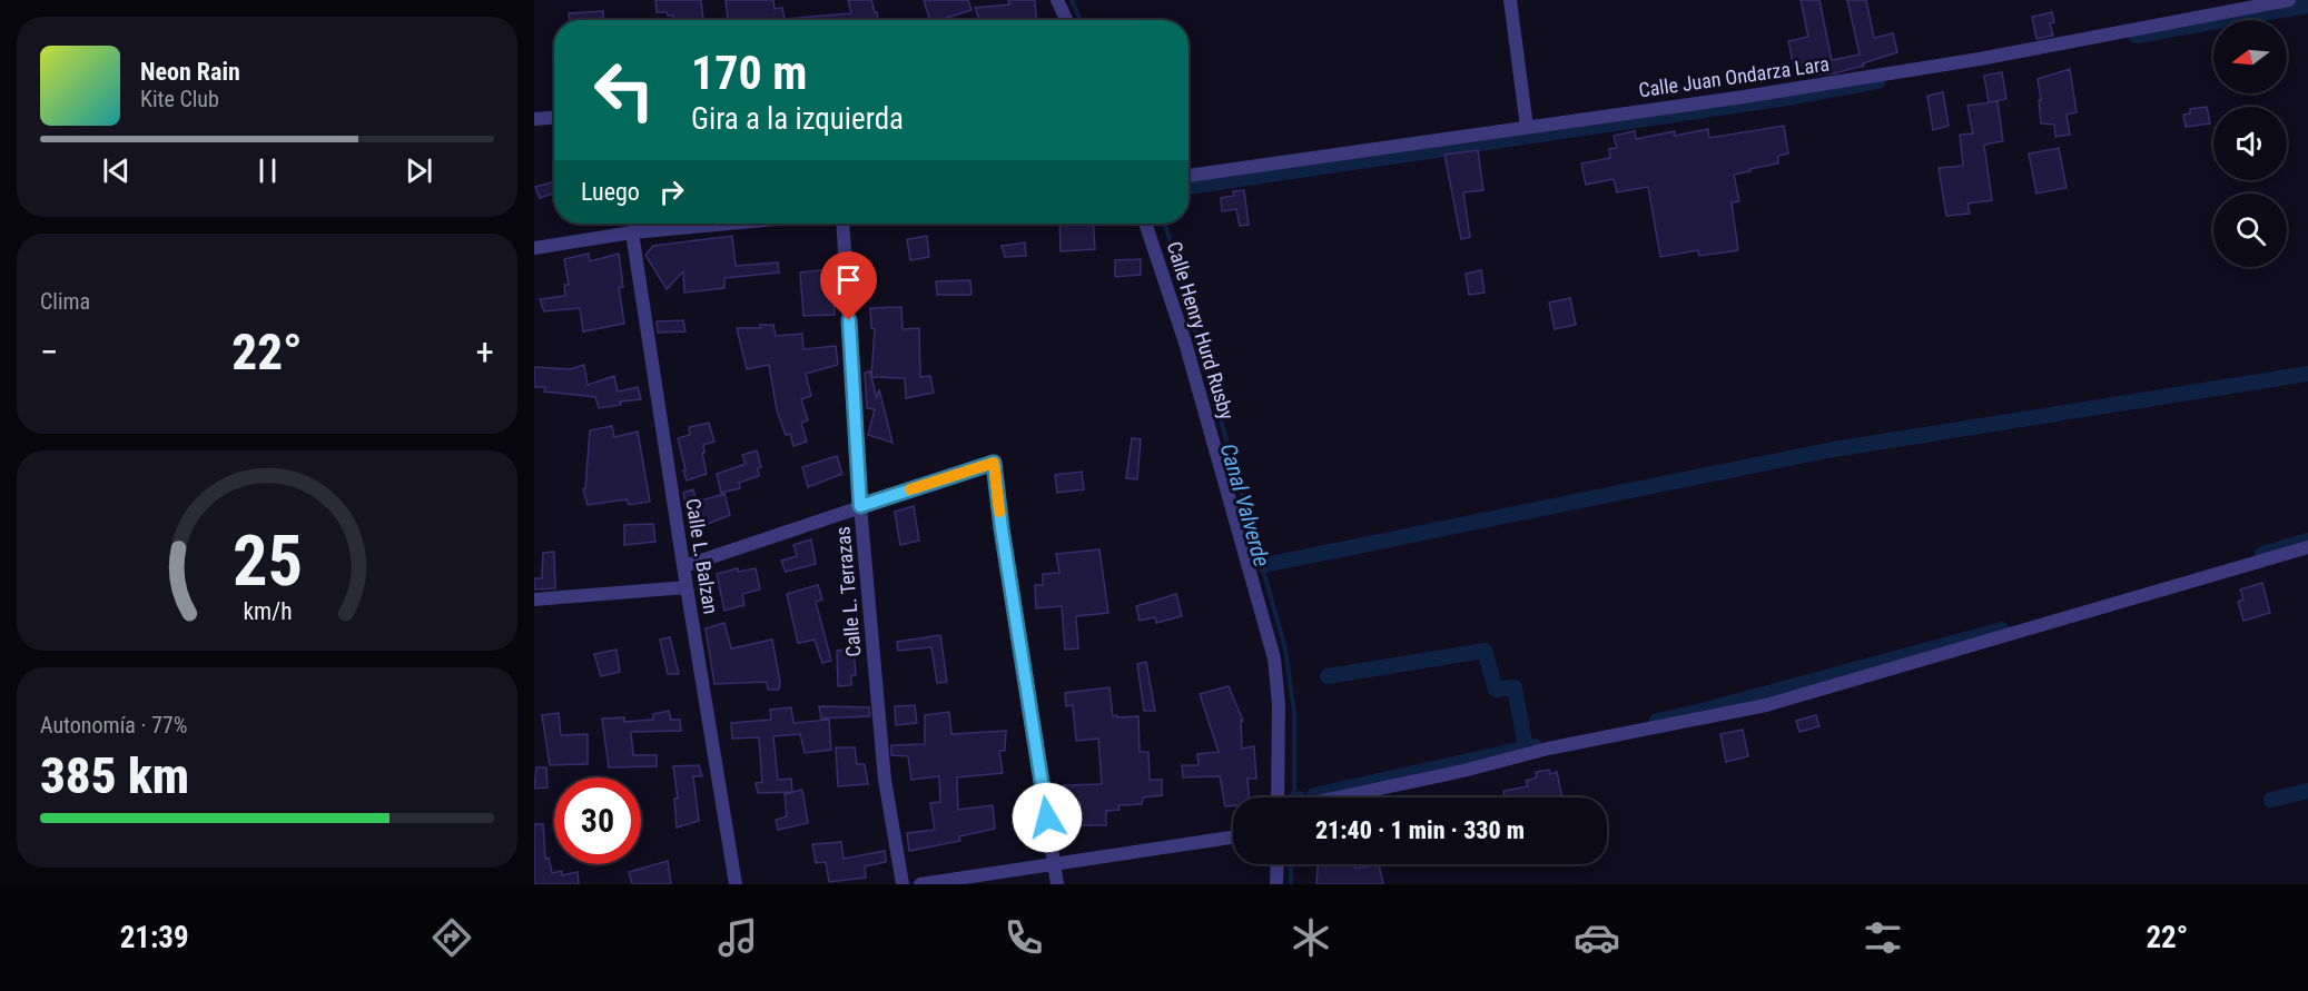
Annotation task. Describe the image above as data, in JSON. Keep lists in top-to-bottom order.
{
  "streets": {
    "street": [
      "Calle Juan Ondarza Lara",
      "Calle Henry Hurd Rusby",
      "Calle L. Balzan",
      "Calle L. Terrazas"
    ]
  },
  "water": ["Canal Valverde"],
  "north": "left",
  "page": {
    "turn": ["170 m", "Gira a la izquierda"],
    "song": ["Neon Rain", "Kite Club"],
    "then": "Luego",
    "tile": [
      "Clima",
      ["Autonomía · 77%", "385 km"]
    ],
    "heat": ["−", "22°", "+"],
    "limit": "30",
    "trip": "21:40 · 1 min · 330 m",
    "tabs": ["21:39", "22°"],
    "gauge": ["25", "km/h"]
  }
}
